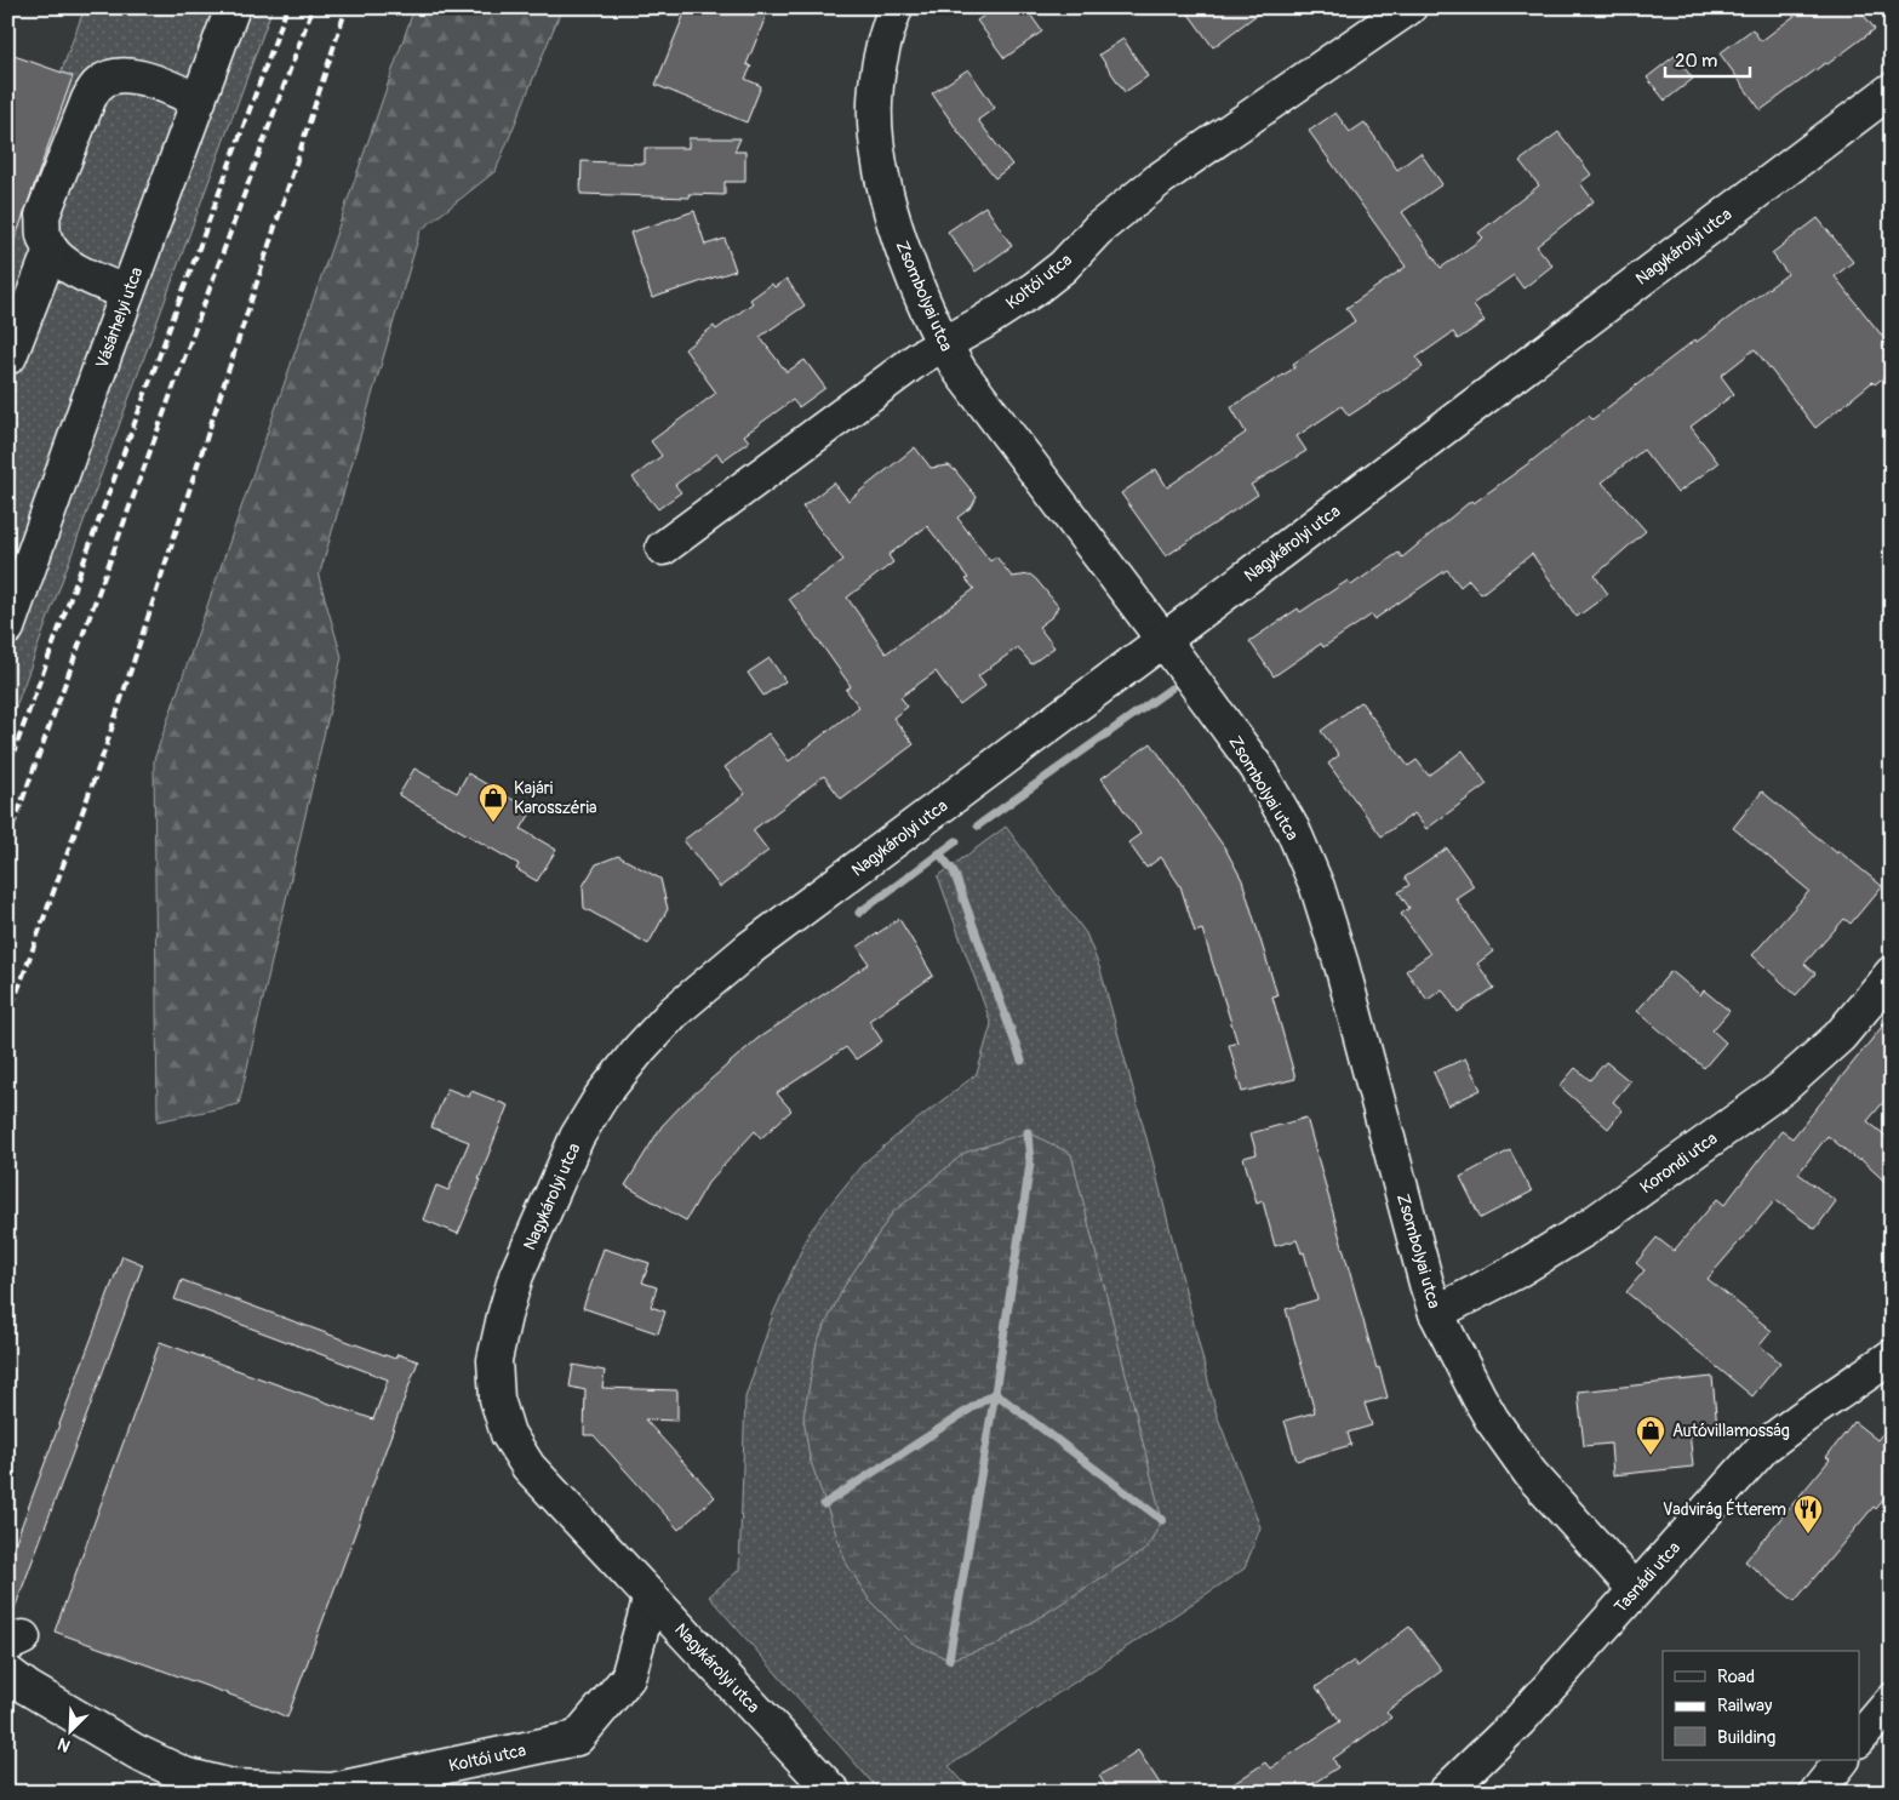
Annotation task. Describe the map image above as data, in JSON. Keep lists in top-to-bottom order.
{
  "streets": {
    "street": [
      "Nagykárolyi utca",
      "Koltói utca",
      "Zsombolyai utca",
      "Vásárhelyi utca",
      "Korondi utca",
      "Tasnádi utca"
    ]
  },
  "crossings": [
    ["Nagykárolyi utca", "Koltói utca"],
    ["Nagykárolyi utca", "Zsombolyai utca"],
    ["Koltói utca", "Zsombolyai utca"],
    ["Zsombolyai utca", "Korondi utca"],
    ["Zsombolyai utca", "Tasnádi utca"]
  ],
  "places": {
    "shop": ["Kajári Karosszéria", "Autóvillamosság"],
    "restaurant": ["Vadvirág Étterem"]
  },
  "legend": ["Road", "Railway", "Building"],
  "scale_bar": "20 m",
  "north": "bottom left"
}
